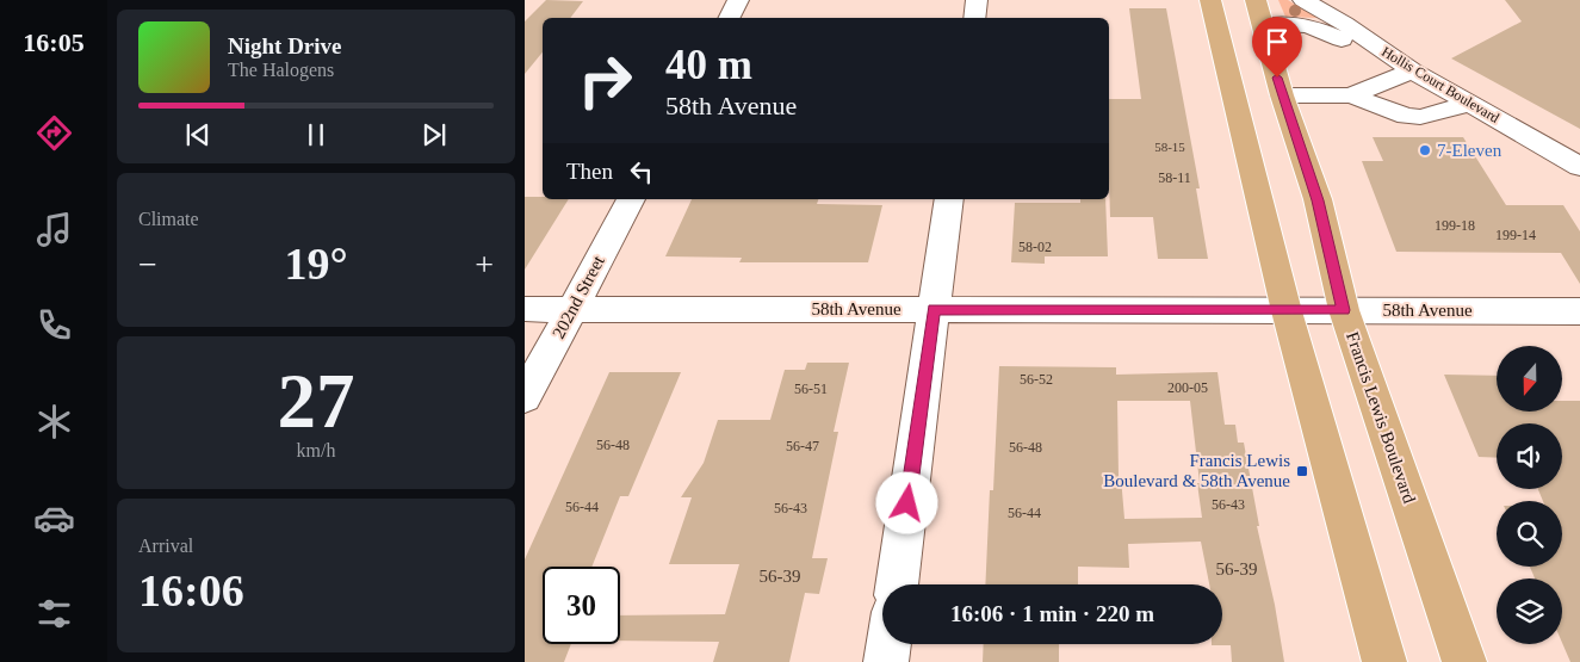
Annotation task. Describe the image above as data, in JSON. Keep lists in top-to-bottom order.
{
  "streets": {
    "main road": ["Francis Lewis Boulevard"],
    "street": ["Hollis Court Boulevard", "202nd Street", "58th Avenue"]
  },
  "crossings": [
    ["202nd Street", "58th Avenue"],
    ["58th Avenue", "Francis Lewis Boulevard"]
  ],
  "places": {
    "other": ["7-Eleven"],
    "transit": ["Francis Lewis Boulevard & 58th Avenue"]
  },
  "house_numbers": [
    "58-15",
    "58-11",
    "199-18",
    "199-14",
    "58-02",
    "56-52",
    "200-05",
    "56-51",
    "56-48",
    "56-47",
    "56-48",
    "56-43",
    "56-44",
    "56-43",
    "56-44",
    "56-39",
    "56-39"
  ],
  "north": "bottom",
  "page": {
    "tabs": "16:05",
    "turn": ["40 m", "58th Avenue"],
    "song": ["Night Drive", "The Halogens"],
    "then": "Then",
    "tile": [
      "Climate",
      ["27", "km/h"],
      ["Arrival", "16:06"]
    ],
    "heat": ["−", "19°", "+"],
    "limit": "30",
    "trip": "16:06 · 1 min · 220 m"
  }
}
